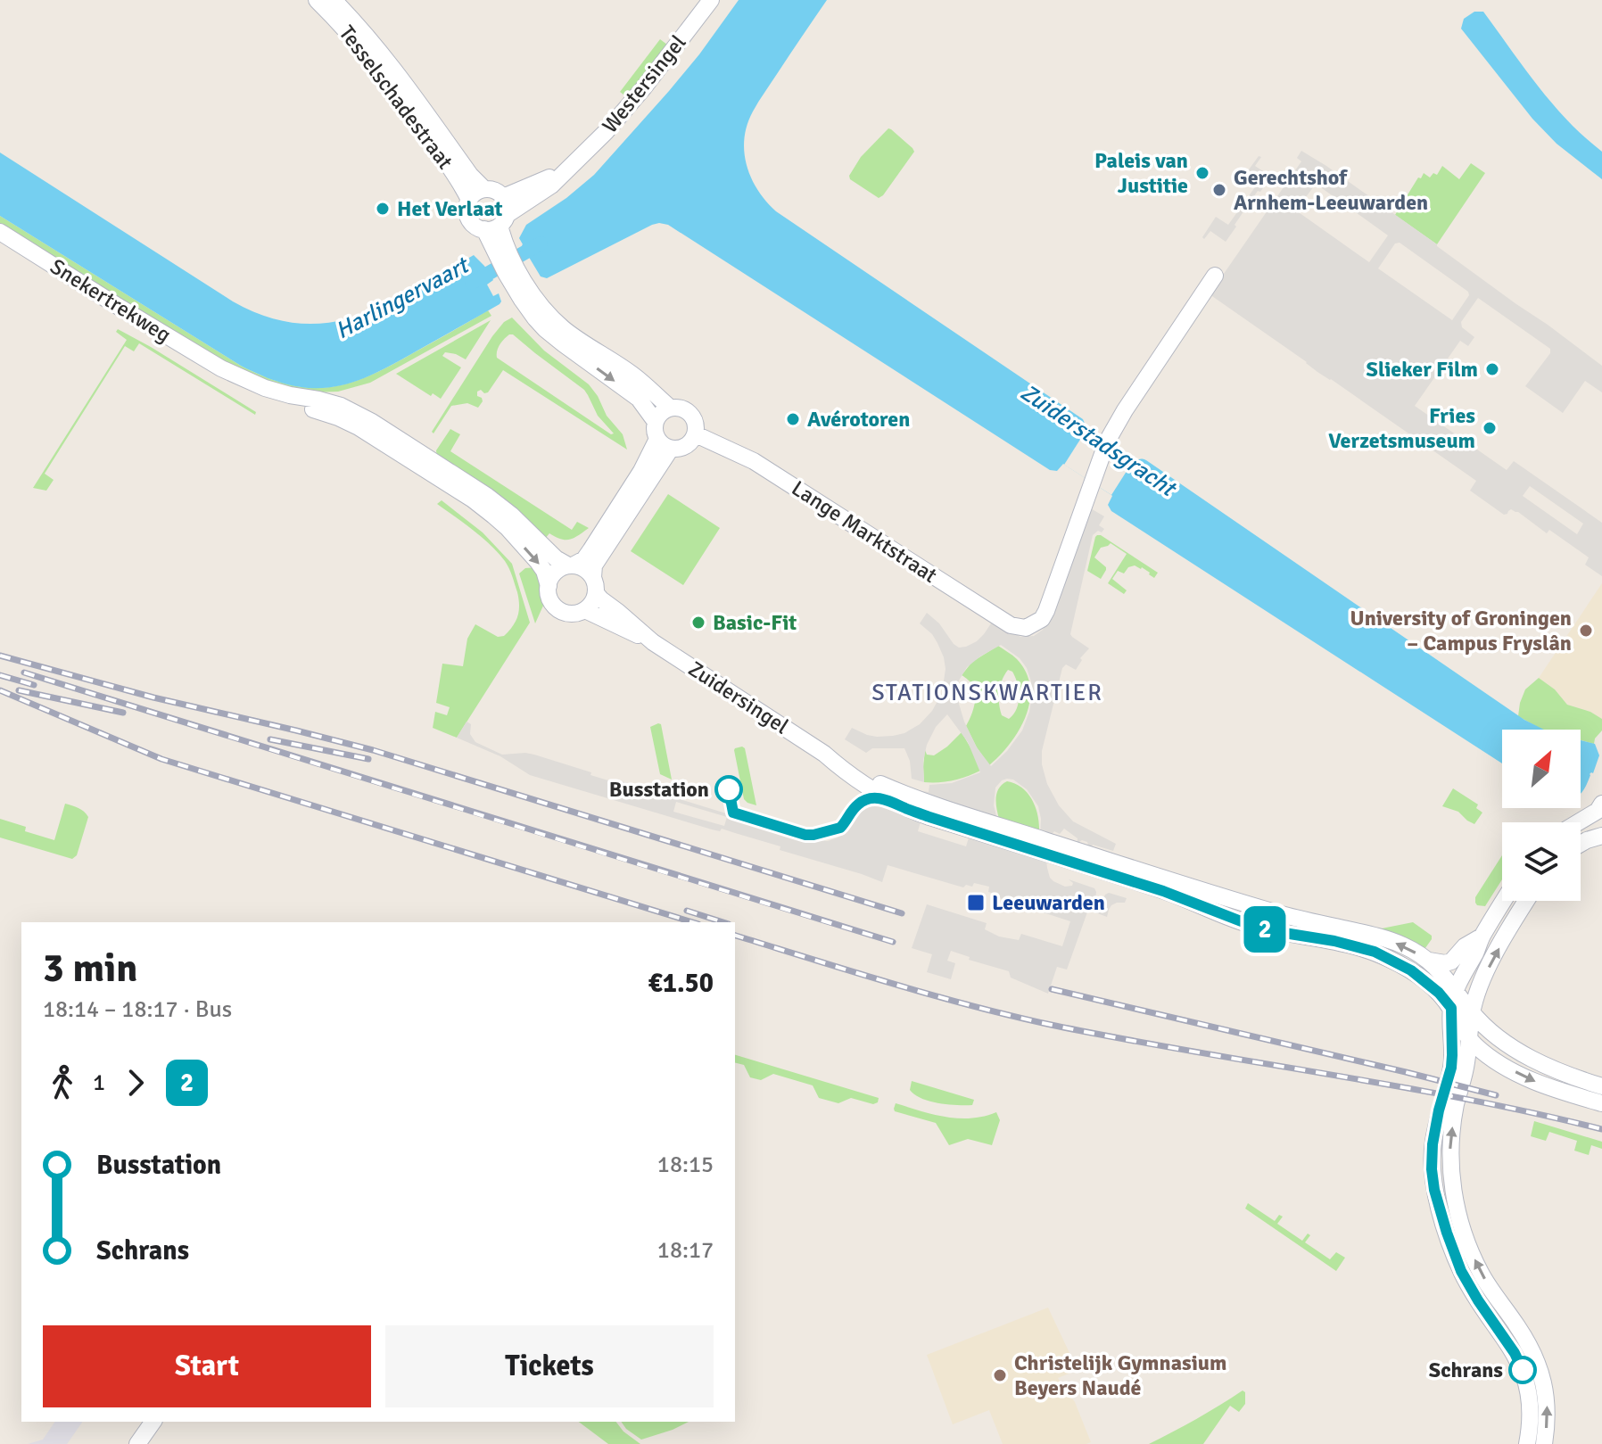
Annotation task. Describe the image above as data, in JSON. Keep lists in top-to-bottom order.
{
  "streets": {
    "main road": [
      "Westersingel",
      "Tesselschadestraat",
      "Snekertrekweg",
      "Lange Marktstraat",
      "Zuidersingel"
    ]
  },
  "crossings": [
    ["Westersingel", "Tesselschadestraat"]
  ],
  "districts": ["STATIONSKWARTIER"],
  "water": ["Harlingervaart", "Zuiderstadsgracht"],
  "places": {
    "other": [
      "Paleis van Justitie",
      "Gerechtshof Arnhem-Leeuwarden",
      "Het Verlaat",
      "Slieker Film",
      "Avérotoren",
      "Fries Verzetsmuseum",
      "Basic-Fit",
      "University of Groningen – Campus Fryslân",
      "Busstation",
      "Schrans",
      "Christelijk Gymnasium Beyers Naudé"
    ],
    "transit": ["Leeuwarden"]
  },
  "lines": ["bus line 2"],
  "north": "top right",
  "page": {
    "on_map": "2",
    "heading": ["3 min", "18:14 – 18:17 · Bus", "€1.50"],
    "legs": ["1", "2"],
    "list": [
      {
        "name": "Busstation",
        "value": "18:15"
      },
      {
        "name": "Schrans",
        "value": "18:17"
      }
    ],
    "buttons": ["Start", "Tickets"]
  }
}
